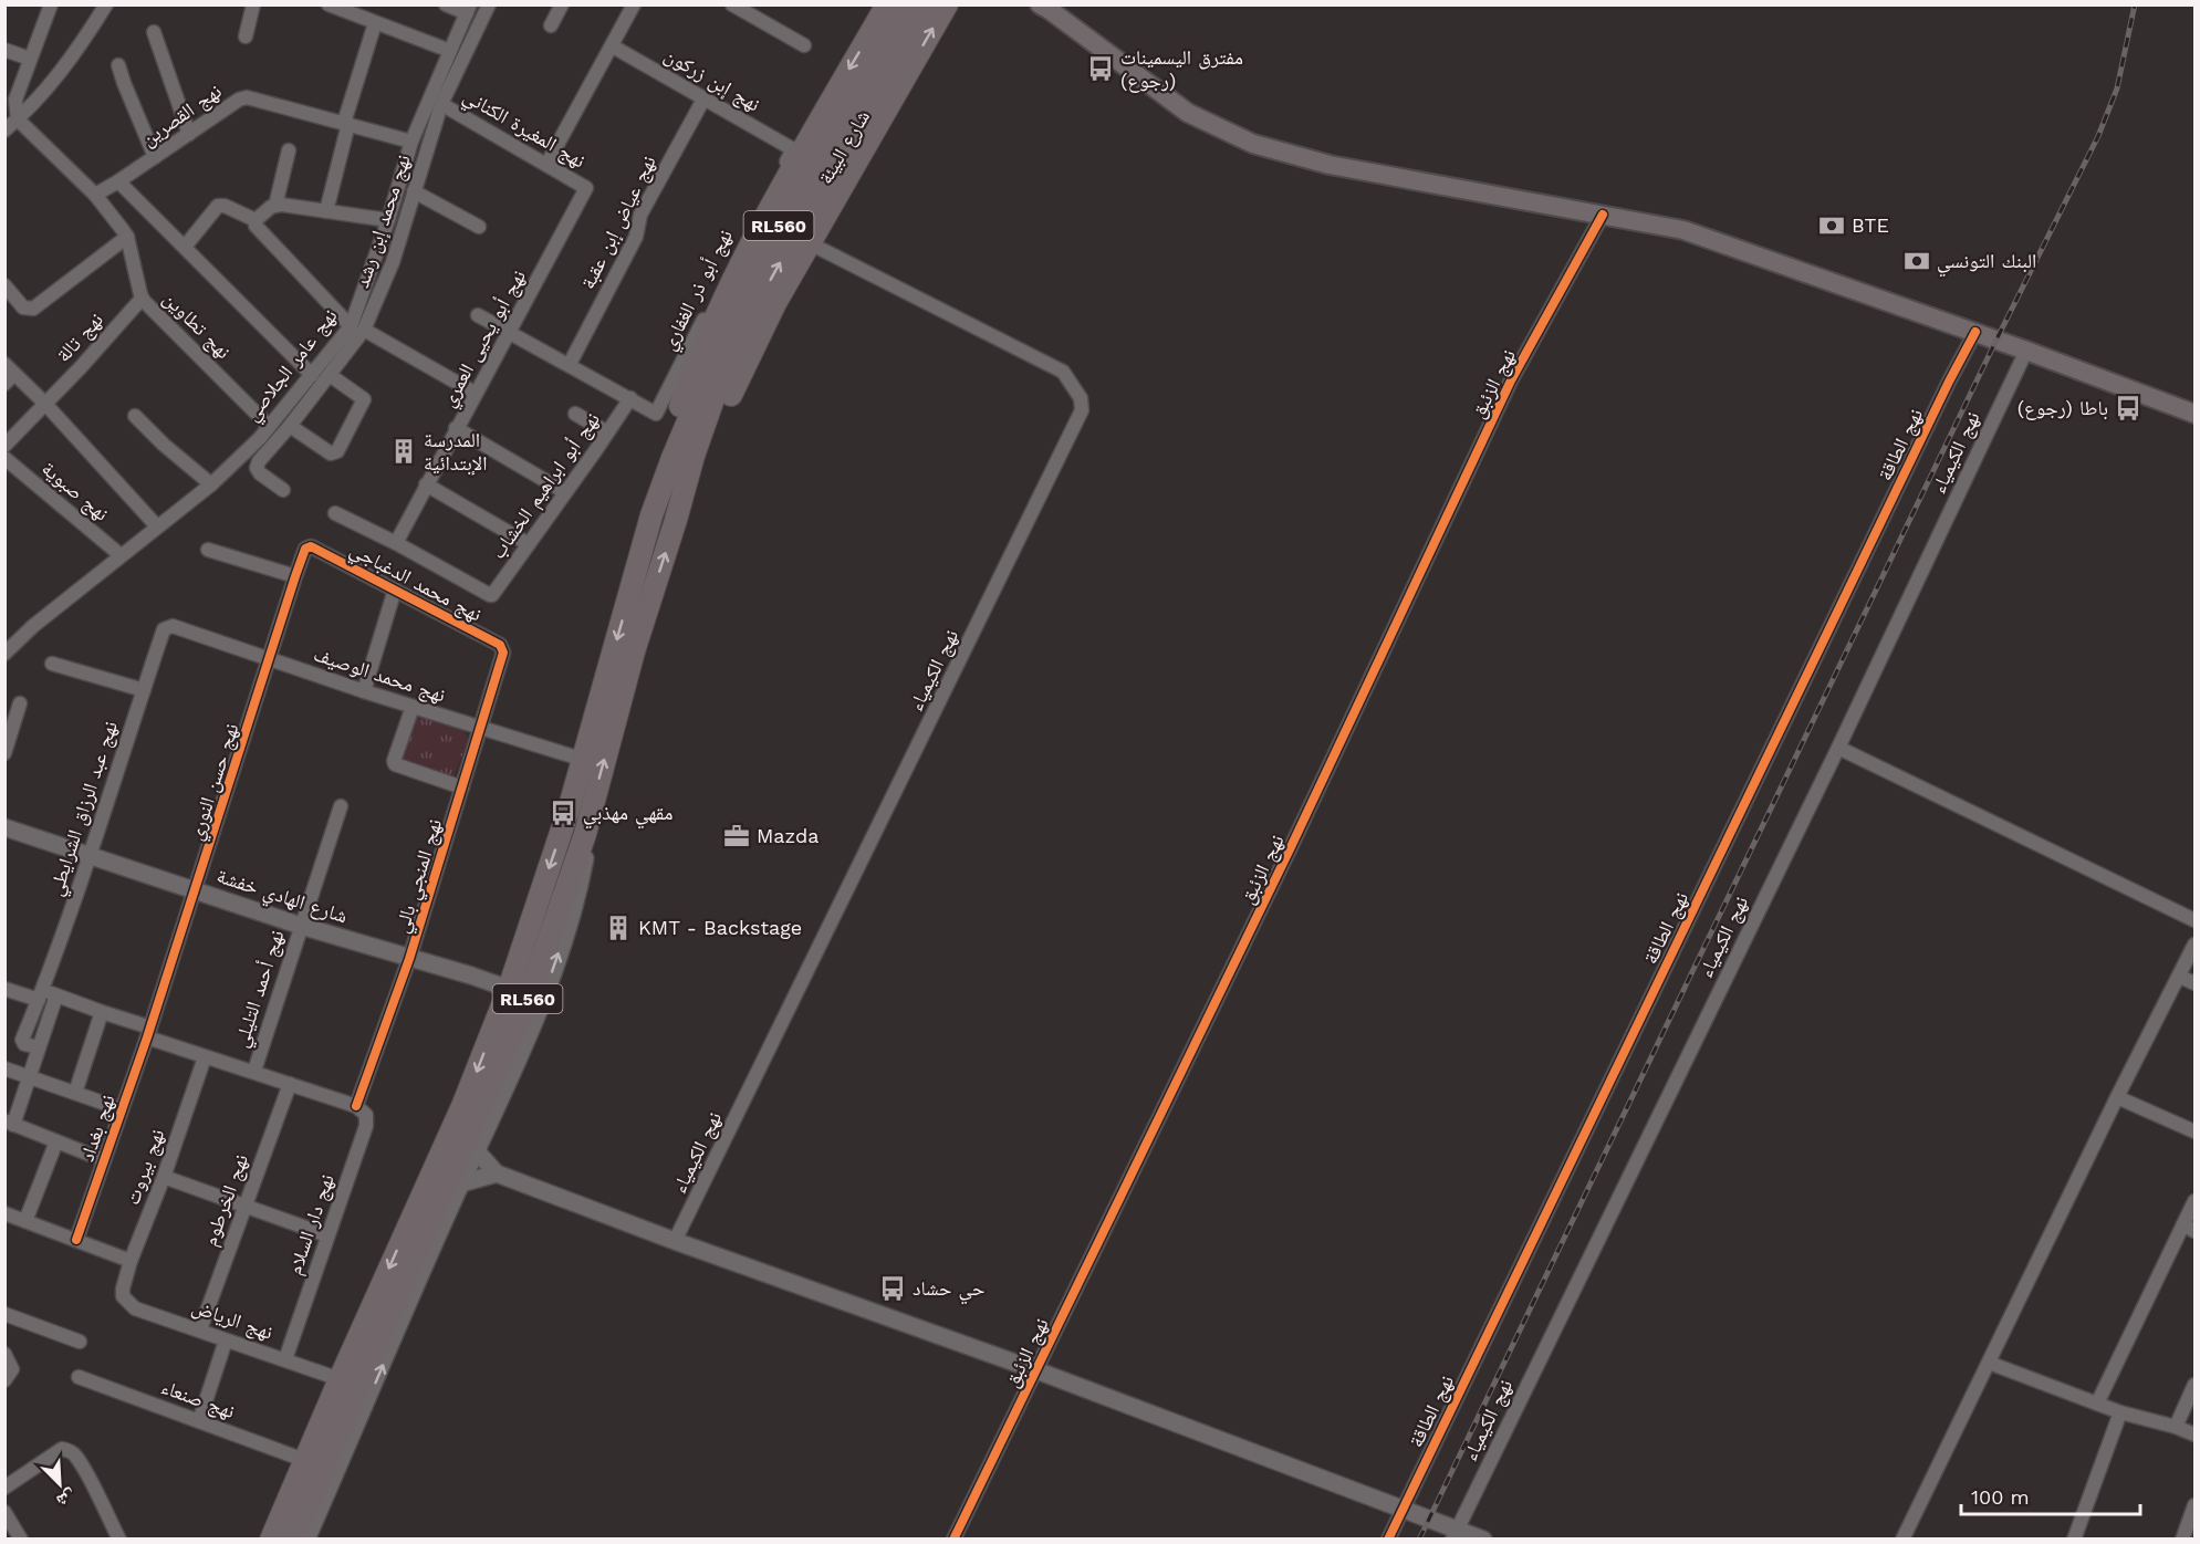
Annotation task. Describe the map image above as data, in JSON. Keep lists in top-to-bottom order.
{
  "streets": {
    "highway": ["شارع البيئة", "RL560"],
    "street": [
      "نهج إبن زركون",
      "نهج القصرين",
      "نهج المغيرة الكناني",
      "نهج محمد إبن رشد",
      "نهج عياض إبن عقبة",
      "نهج أبو ذر الغفاري",
      "نهج تطاوين",
      "نهج تالة",
      "نهج أبو يحيى العمري",
      "نهج عامر الجلاصي",
      "نهج الزئبق",
      "نهج الطاقة",
      "نهج الكيمياء",
      "نهج أبو ابراهيم الخشاب",
      "نهج صبوية",
      "نهج محمد الدغباجي",
      "نهج محمد الوصيف",
      "نهج حسن النوري",
      "نهج عبد الرزاق الشرايطي",
      "نهج المنجي بالي",
      "شارع الهادي خفشة",
      "نهج أحمد التليلي",
      "نهج بغداد",
      "نهج بيروت",
      "نهج الخرطوم",
      "نهج دار السلام",
      "نهج الرياض",
      "نهج صنعاء"
    ]
  },
  "crossings": [
    ["نهج إبن زركون", "نهج عياض إبن عقبة"],
    ["نهج إبن زركون", "نهج أبو ذر الغفاري"],
    ["نهج القصرين", "نهج تطاوين"],
    ["نهج القصرين", "نهج عامر الجلاصي"],
    ["نهج المغيرة الكناني", "نهج محمد إبن رشد"],
    ["نهج المغيرة الكناني", "نهج أبو يحيى العمري"],
    ["شارع البيئة", "RL560"],
    ["نهج محمد إبن رشد", "نهج عامر الجلاصي"],
    ["RL560", "نهج محمد الوصيف"],
    ["RL560", "شارع الهادي خفشة"],
    ["RL560", "نهج الرياض"],
    ["RL560", "نهج صنعاء"],
    ["نهج أبو ذر الغفاري", "نهج أبو ابراهيم الخشاب"],
    ["نهج تطاوين", "نهج تالة"],
    ["نهج تطاوين", "نهج عامر الجلاصي"],
    ["نهج أبو يحيى العمري", "نهج أبو ابراهيم الخشاب"],
    ["نهج عامر الجلاصي", "نهج صبوية"],
    ["نهج محمد الدغباجي", "نهج حسن النوري"],
    ["نهج محمد الدغباجي", "نهج المنجي بالي"],
    ["نهج محمد الوصيف", "نهج حسن النوري"],
    ["نهج محمد الوصيف", "نهج عبد الرزاق الشرايطي"],
    ["نهج محمد الوصيف", "نهج المنجي بالي"],
    ["نهج حسن النوري", "شارع الهادي خفشة"],
    ["نهج حسن النوري", "نهج بغداد"],
    ["نهج عبد الرزاق الشرايطي", "شارع الهادي خفشة"],
    ["نهج المنجي بالي", "شارع الهادي خفشة"],
    ["نهج المنجي بالي", "نهج دار السلام"],
    ["شارع الهادي خفشة", "نهج أحمد التليلي"],
    ["نهج بيروت", "نهج الرياض"],
    ["نهج الخرطوم", "نهج الرياض"],
    ["نهج دار السلام", "نهج الرياض"]
  ],
  "places": {
    "bus stop": [
      "مفترق اليسمينات (رجوع)",
      "باطا (رجوع)",
      "مقهي مهذبي",
      "حي حشاد"
    ],
    "bank": ["BTE", "البنك التونسي"],
    "building": ["المدرسة الإبتدائية", "KMT - Backstage"],
    "office": ["Mazda"]
  },
  "scale_bar": "100 m",
  "north": "bottom right"
}
